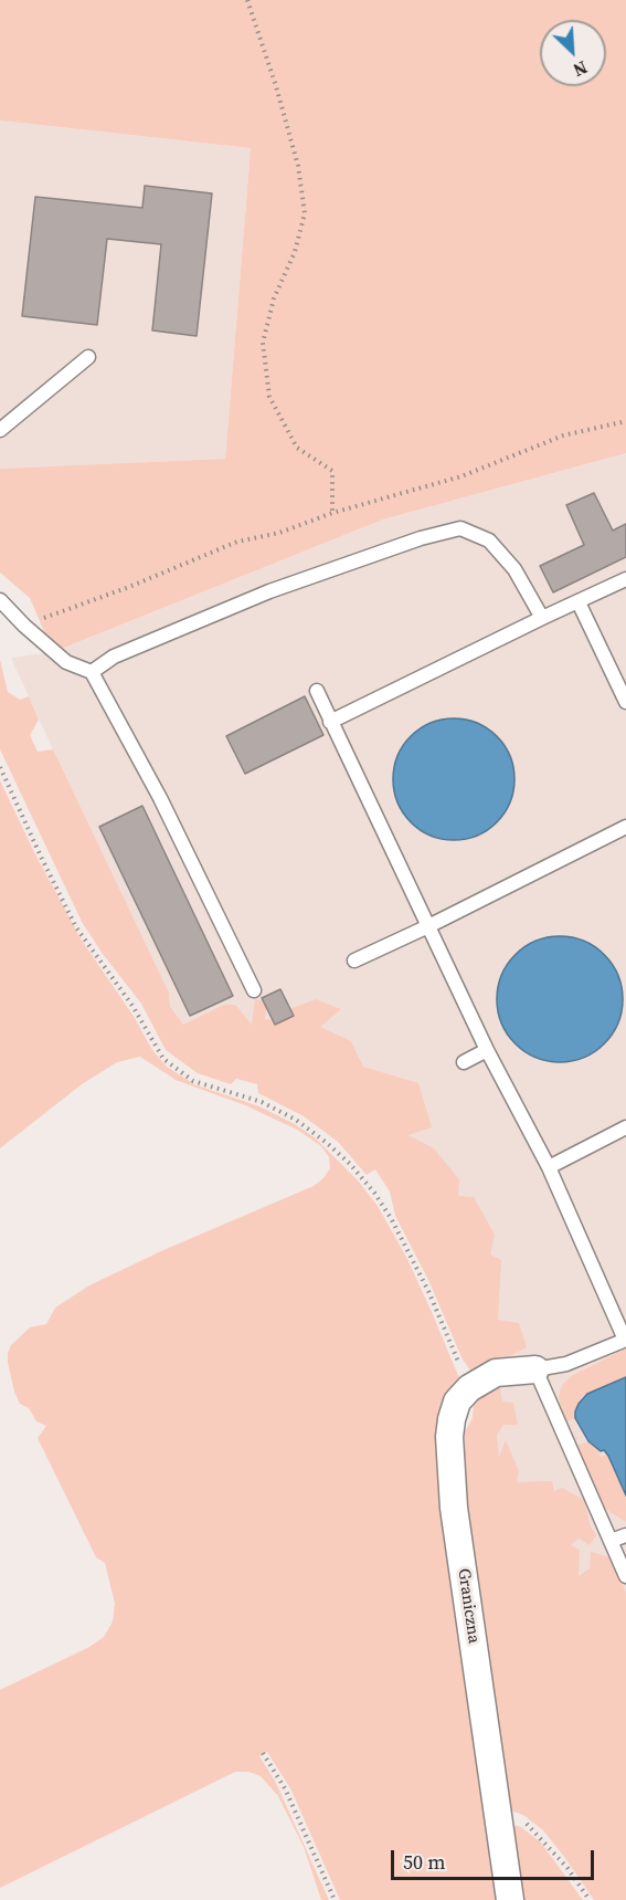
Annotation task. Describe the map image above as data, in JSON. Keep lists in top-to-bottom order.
{
  "streets": {
    "street": ["Graniczna"]
  },
  "scale_bar": "50 m",
  "north": "bottom right"
}
